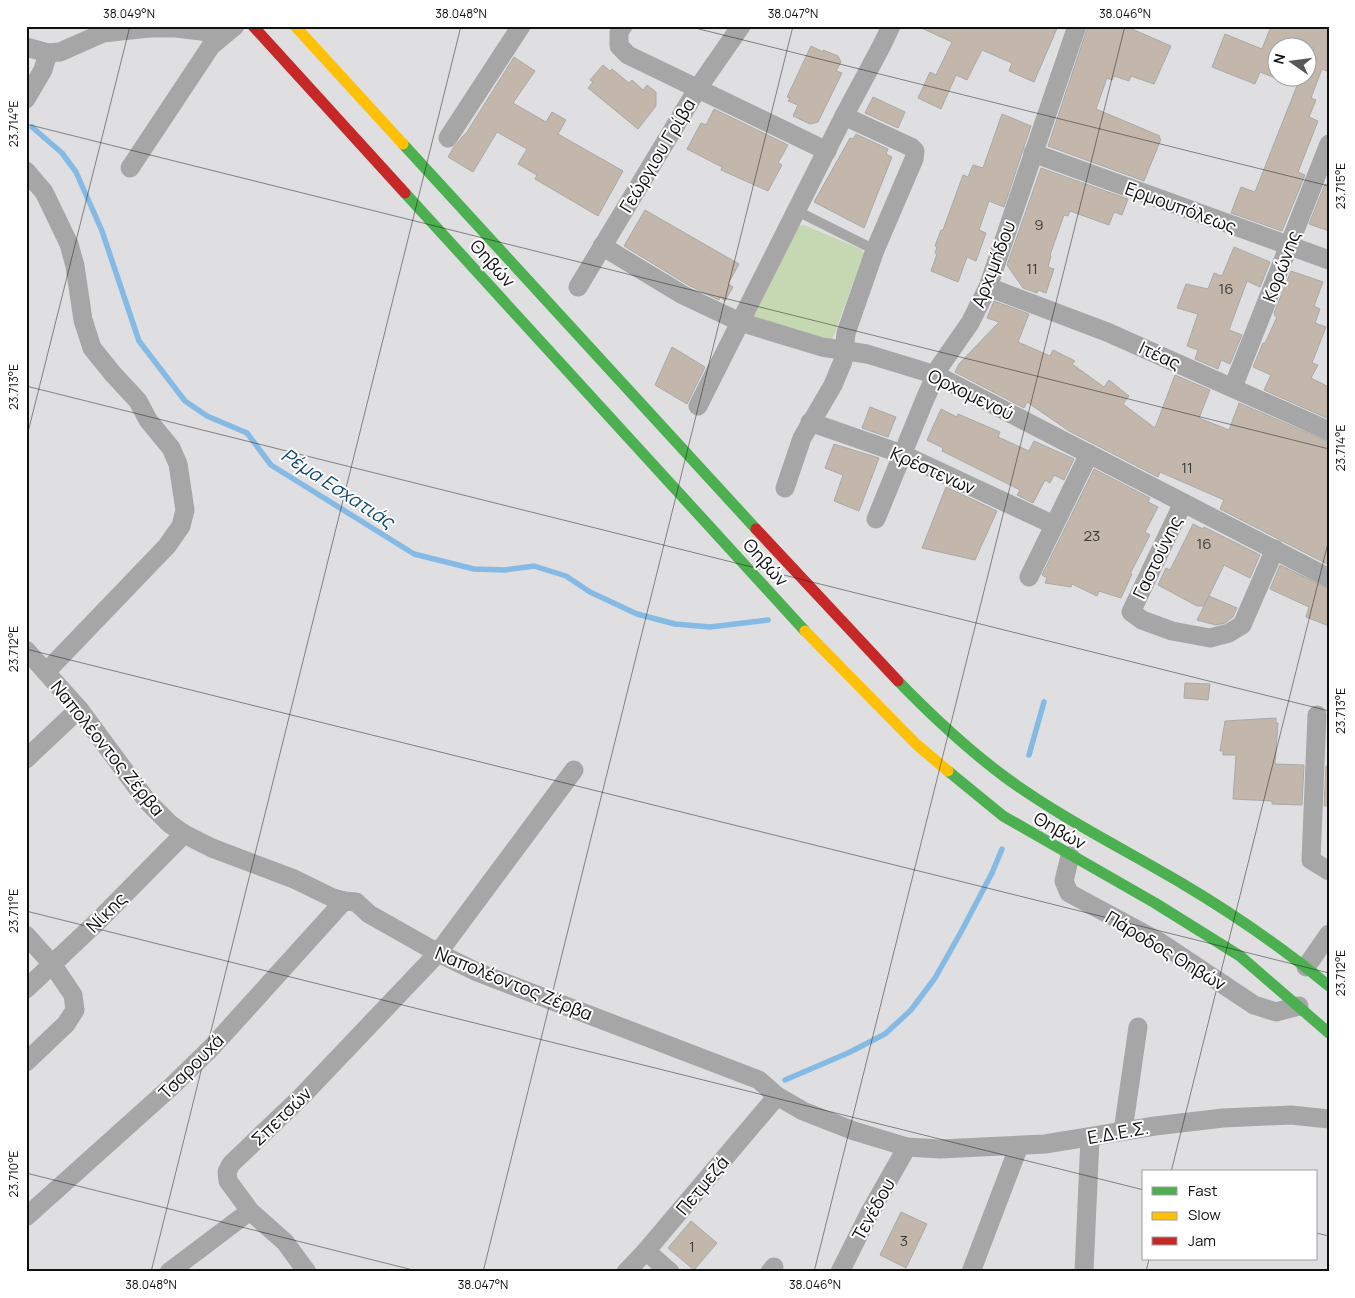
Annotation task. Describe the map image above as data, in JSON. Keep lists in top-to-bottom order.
{
  "streets": {
    "main road": ["Θηβών"],
    "street": [
      "Γεώργιου Γρίβα",
      "Ερμουπόλεως",
      "Αρχιμήδου",
      "Κορώνης",
      "Ιτέας",
      "Ορχομενού",
      "Κρέστενων",
      "Γαστούνης",
      "Ναπολέοντος Ζέρβα",
      "Νίκης",
      "Πάροδος Θηβών",
      "Τσαρουχά",
      "Σπετσών",
      "Ε.Δ.Ε.Σ.",
      "Πετμεζά",
      "Τενέδου"
    ]
  },
  "crossings": [
    ["Γεώργιου Γρίβα", "Ορχομενού"],
    ["Ερμουπόλεως", "Αρχιμήδου"],
    ["Ερμουπόλεως", "Κορώνης"],
    ["Θηβών", "Πάροδος Θηβών"],
    ["Αρχιμήδου", "Ιτέας"],
    ["Αρχιμήδου", "Ορχομενού"],
    ["Αρχιμήδου", "Κρέστενων"],
    ["Κορώνης", "Ιτέας"],
    ["Ορχομενού", "Γαστούνης"],
    ["Ναπολέοντος Ζέρβα", "Νίκης"],
    ["Ναπολέοντος Ζέρβα", "Τσαρουχά"],
    ["Ναπολέοντος Ζέρβα", "Σπετσών"],
    ["Ναπολέοντος Ζέρβα", "Ε.Δ.Ε.Σ."],
    ["Ναπολέοντος Ζέρβα", "Πετμεζά"],
    ["Ναπολέοντος Ζέρβα", "Τενέδου"],
    ["Ε.Δ.Ε.Σ.", "Τενέδου"]
  ],
  "water": ["Ρέμα Εσχατιάς"],
  "house_numbers": [
    "9",
    "11",
    "16",
    "11",
    "23",
    "16",
    "3",
    "1"
  ],
  "legend": ["Fast", "Slow", "Jam"],
  "north": "left",
  "coordinates": [
    "38.049°N",
    "38.048°N",
    "38.047°N",
    "38.046°N",
    "23.714°E",
    "23.715°E",
    "23.713°E",
    "23.712°E",
    "23.711°E",
    "23.710°E"
  ]
}
